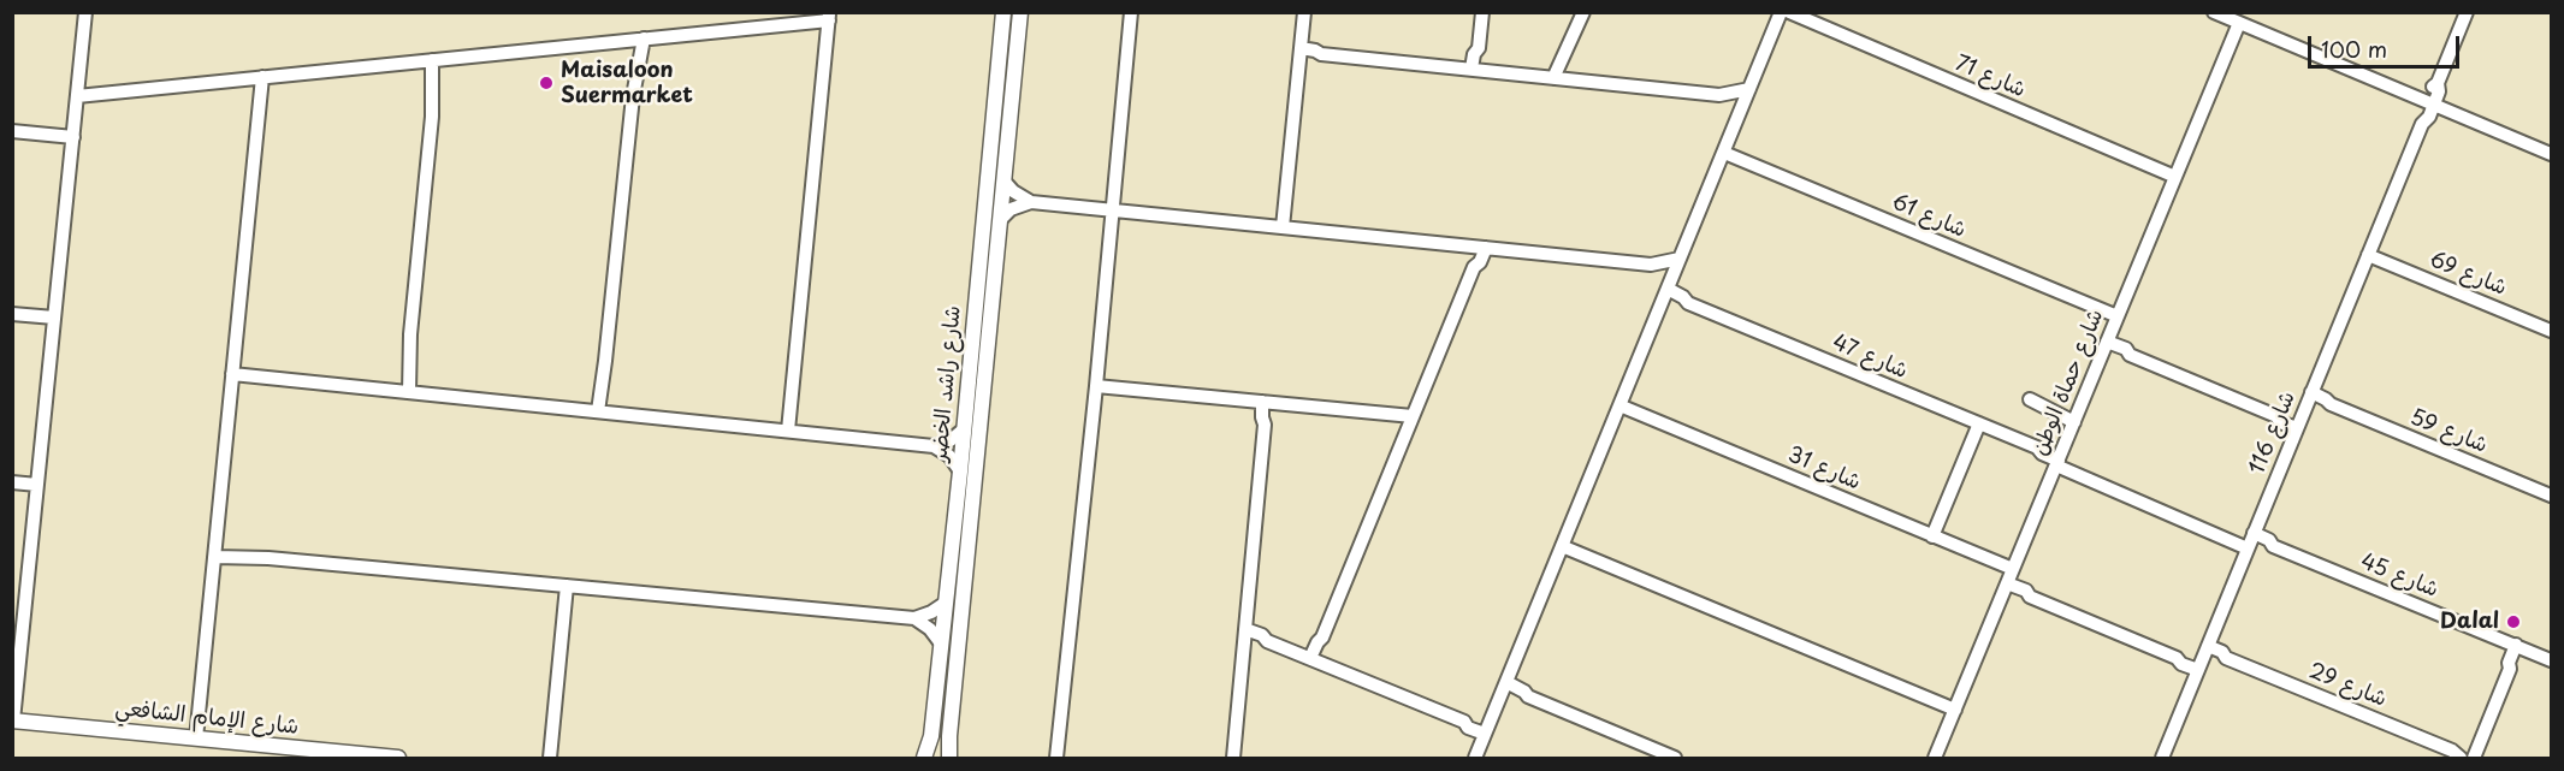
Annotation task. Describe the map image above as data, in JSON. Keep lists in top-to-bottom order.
{
  "streets": {
    "street": [
      "شارع 71",
      "شارع 61",
      "شارع 69",
      "شارع 47",
      "شارع حماة الوطن",
      "شارع راشد الخضر",
      "شارع 59",
      "شارع 116",
      "شارع 31",
      "شارع 45",
      "شارع 29",
      "شارع الإمام الشافعي"
    ]
  },
  "crossings": [
    ["شارع 71", "شارع حماة الوطن"],
    ["شارع 61", "شارع حماة الوطن"],
    ["شارع 69", "شارع 116"],
    ["شارع 47", "شارع حماة الوطن"],
    ["شارع 47", "شارع 116"],
    ["شارع 47", "شارع 45"],
    ["شارع حماة الوطن", "شارع 31"],
    ["شارع 59", "شارع 116"],
    ["شارع 116", "شارع 45"],
    ["شارع 116", "شارع 29"]
  ],
  "places": ["Maisaloon Suermarket", "Dalal"],
  "scale_bar": "100 m"
}
